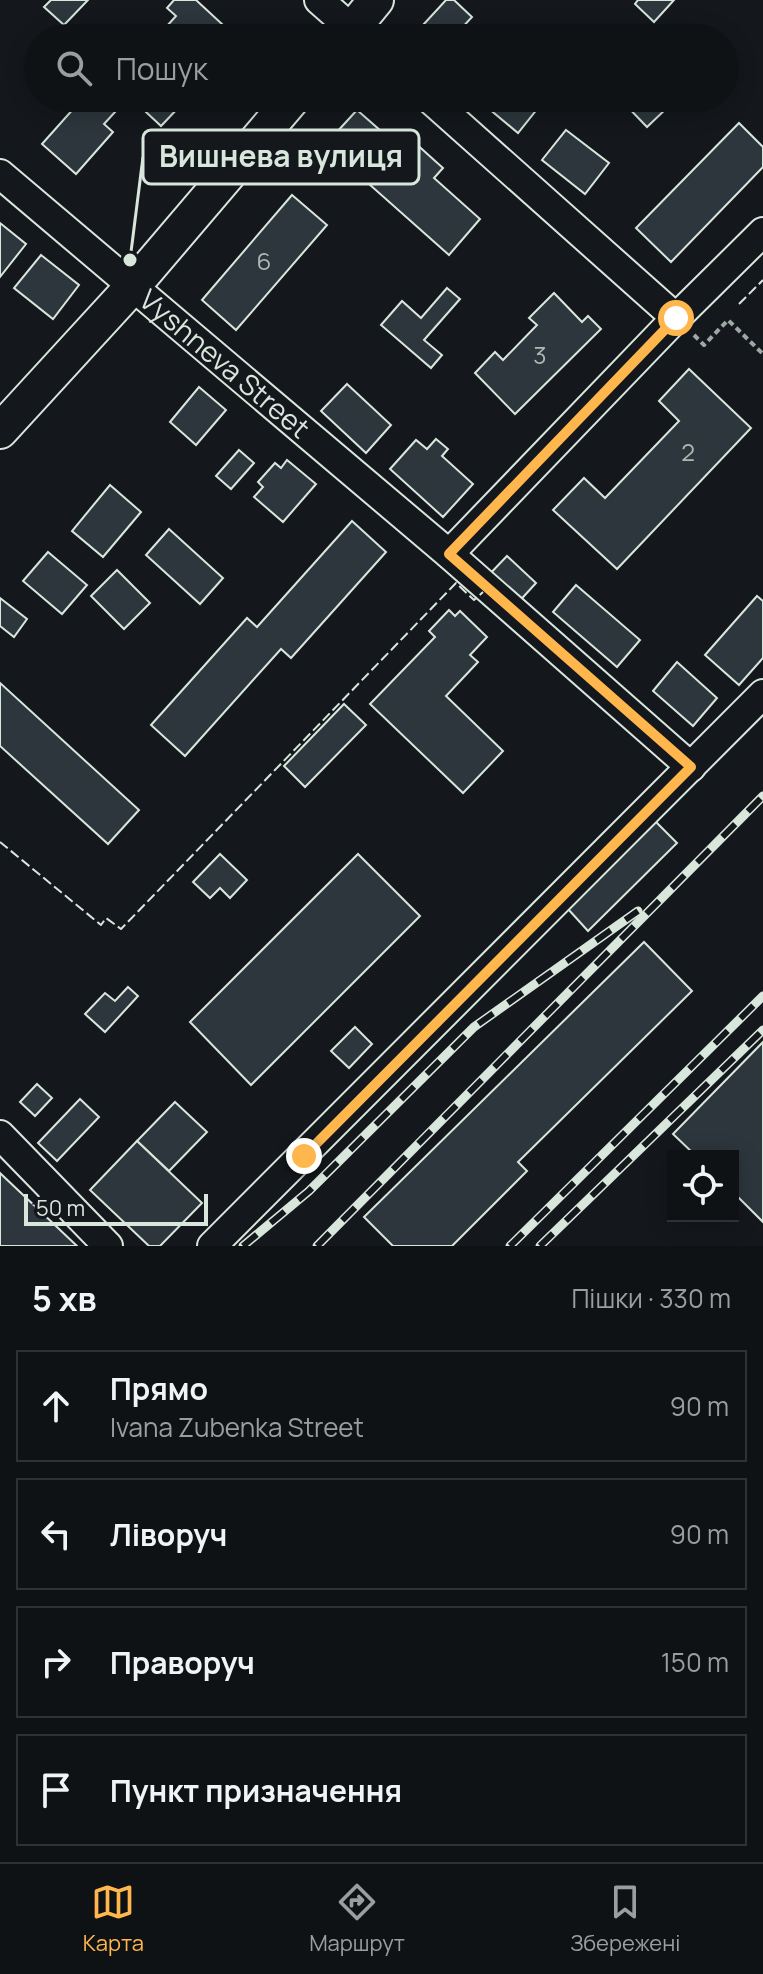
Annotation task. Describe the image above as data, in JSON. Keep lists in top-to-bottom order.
{
  "streets": {
    "street": ["Vyshneva Street"]
  },
  "places": ["Вишнева вулиця"],
  "house_numbers": ["6", "3", "2"],
  "scale_bar": "50 m",
  "page": {
    "search": "Пошук",
    "scale": "50 m",
    "heading": ["5 хв", "Пішки · 330 m"],
    "list": [
      ["Прямо", "Ivana Zubenka Street", "90 m"],
      ["Ліворуч", "90 m"],
      ["Праворуч", "150 m"],
      "Пункт призначення"
    ],
    "nav": ["Карта", "Маршрут", "Збережені"]
  }
}
